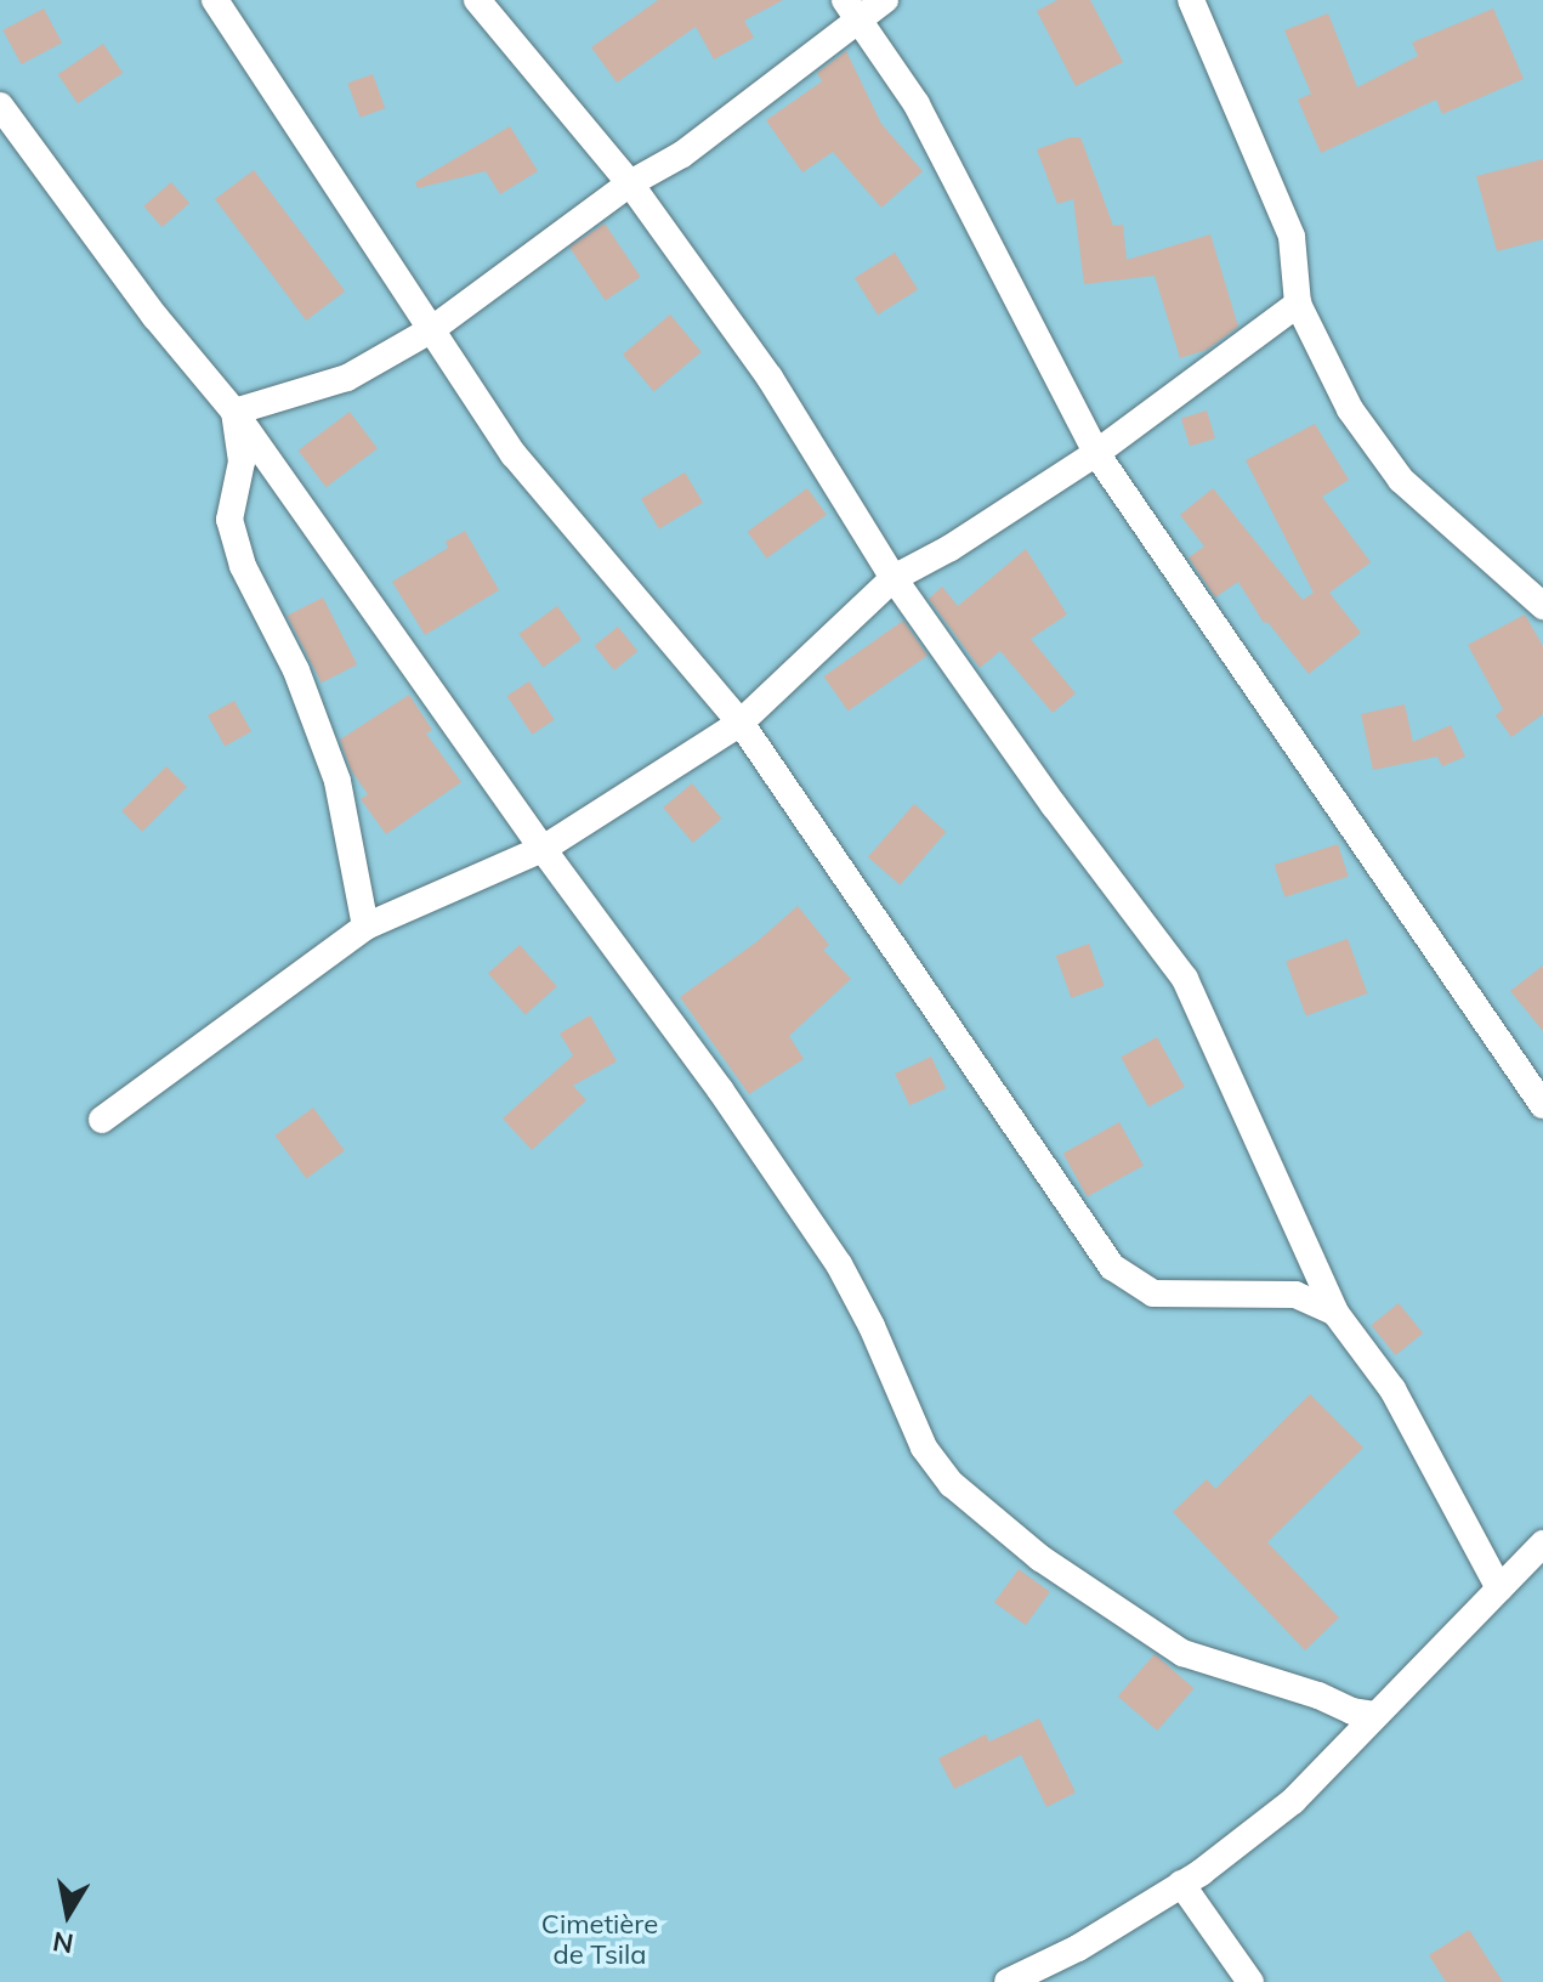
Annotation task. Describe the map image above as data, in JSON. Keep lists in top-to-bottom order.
{
  "parks": ["Cimetière de Tsila"],
  "north": "bottom"
}
